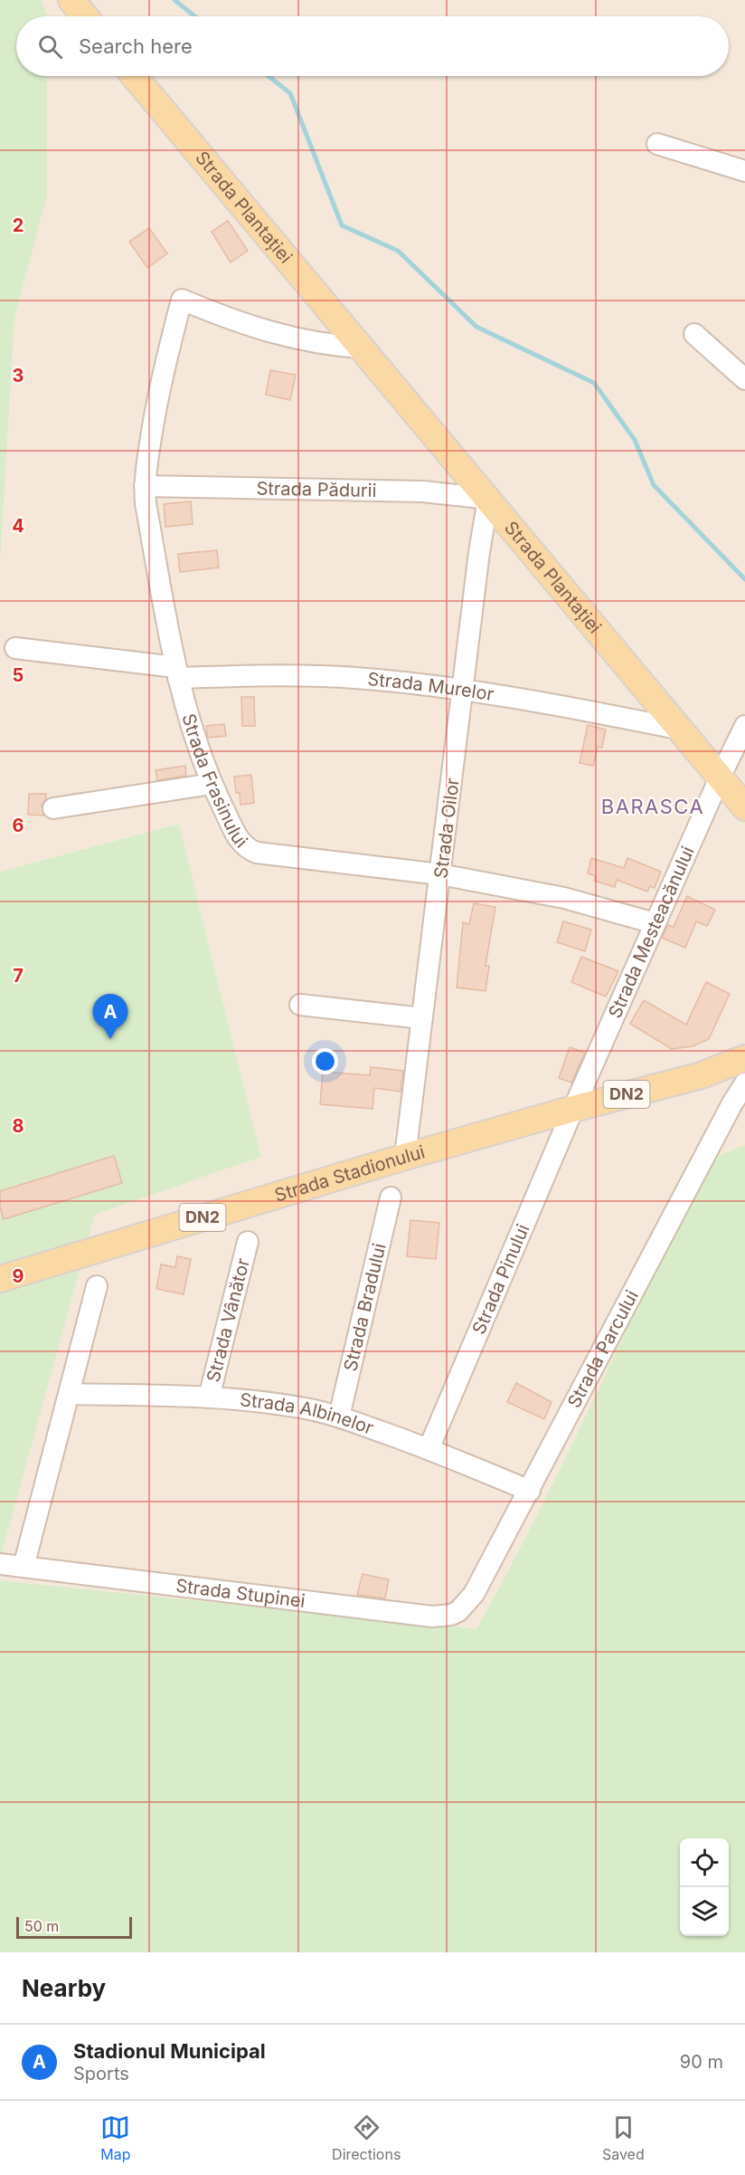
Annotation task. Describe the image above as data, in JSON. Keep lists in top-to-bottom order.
{
  "streets": {
    "main road": ["Strada Plantației", "DN2", "Strada Stadionului"],
    "street": [
      "Strada Pădurii",
      "Strada Murelor",
      "Strada Frasinului",
      "Strada Oilor",
      "Strada Mesteacănului",
      "Strada Pinului",
      "Strada Bradului",
      "Strada Vânător",
      "Strada Parcului",
      "Strada Albinelor",
      "Strada Stupinei"
    ]
  },
  "crossings": [
    ["Strada Plantației", "Strada Pădurii"],
    ["Strada Plantației", "Strada Murelor"],
    ["Strada Plantației", "Strada Frasinului"],
    ["Strada Plantației", "Strada Oilor"],
    ["Strada Plantației", "Strada Mesteacănului"],
    ["Strada Pădurii", "Strada Frasinului"],
    ["Strada Pădurii", "Strada Oilor"],
    ["Strada Murelor", "Strada Frasinului"],
    ["Strada Murelor", "Strada Oilor"],
    ["Strada Frasinului", "Strada Oilor"],
    ["Strada Frasinului", "Strada Mesteacănului"],
    ["Strada Oilor", "Strada Stadionului"],
    ["Strada Mesteacănului", "Strada Stadionului"],
    ["Strada Mesteacănului", "Strada Pinului"],
    ["DN2", "Strada Stadionului"],
    ["Strada Stadionului", "Strada Pinului"],
    ["Strada Pinului", "Strada Albinelor"],
    ["Strada Bradului", "Strada Albinelor"],
    ["Strada Vânător", "Strada Albinelor"],
    ["Strada Parcului", "Strada Albinelor"],
    ["Strada Parcului", "Strada Stupinei"]
  ],
  "districts": ["BARASCA"],
  "scale_bar": "50 m",
  "page": {
    "search": "Search here",
    "pins": "A",
    "scale": "50 m",
    "heading": "Nearby",
    "list": [
      {
        "mark": "A",
        "name": "Stadionul Municipal",
        "note": "Sports",
        "value": "90 m"
      }
    ],
    "nav": ["Map", "Directions", "Saved"]
  },
  "grid": {
    "rows": [
      "2",
      "3",
      "4",
      "5",
      "6",
      "7",
      "8",
      "9"
    ]
  }
}
